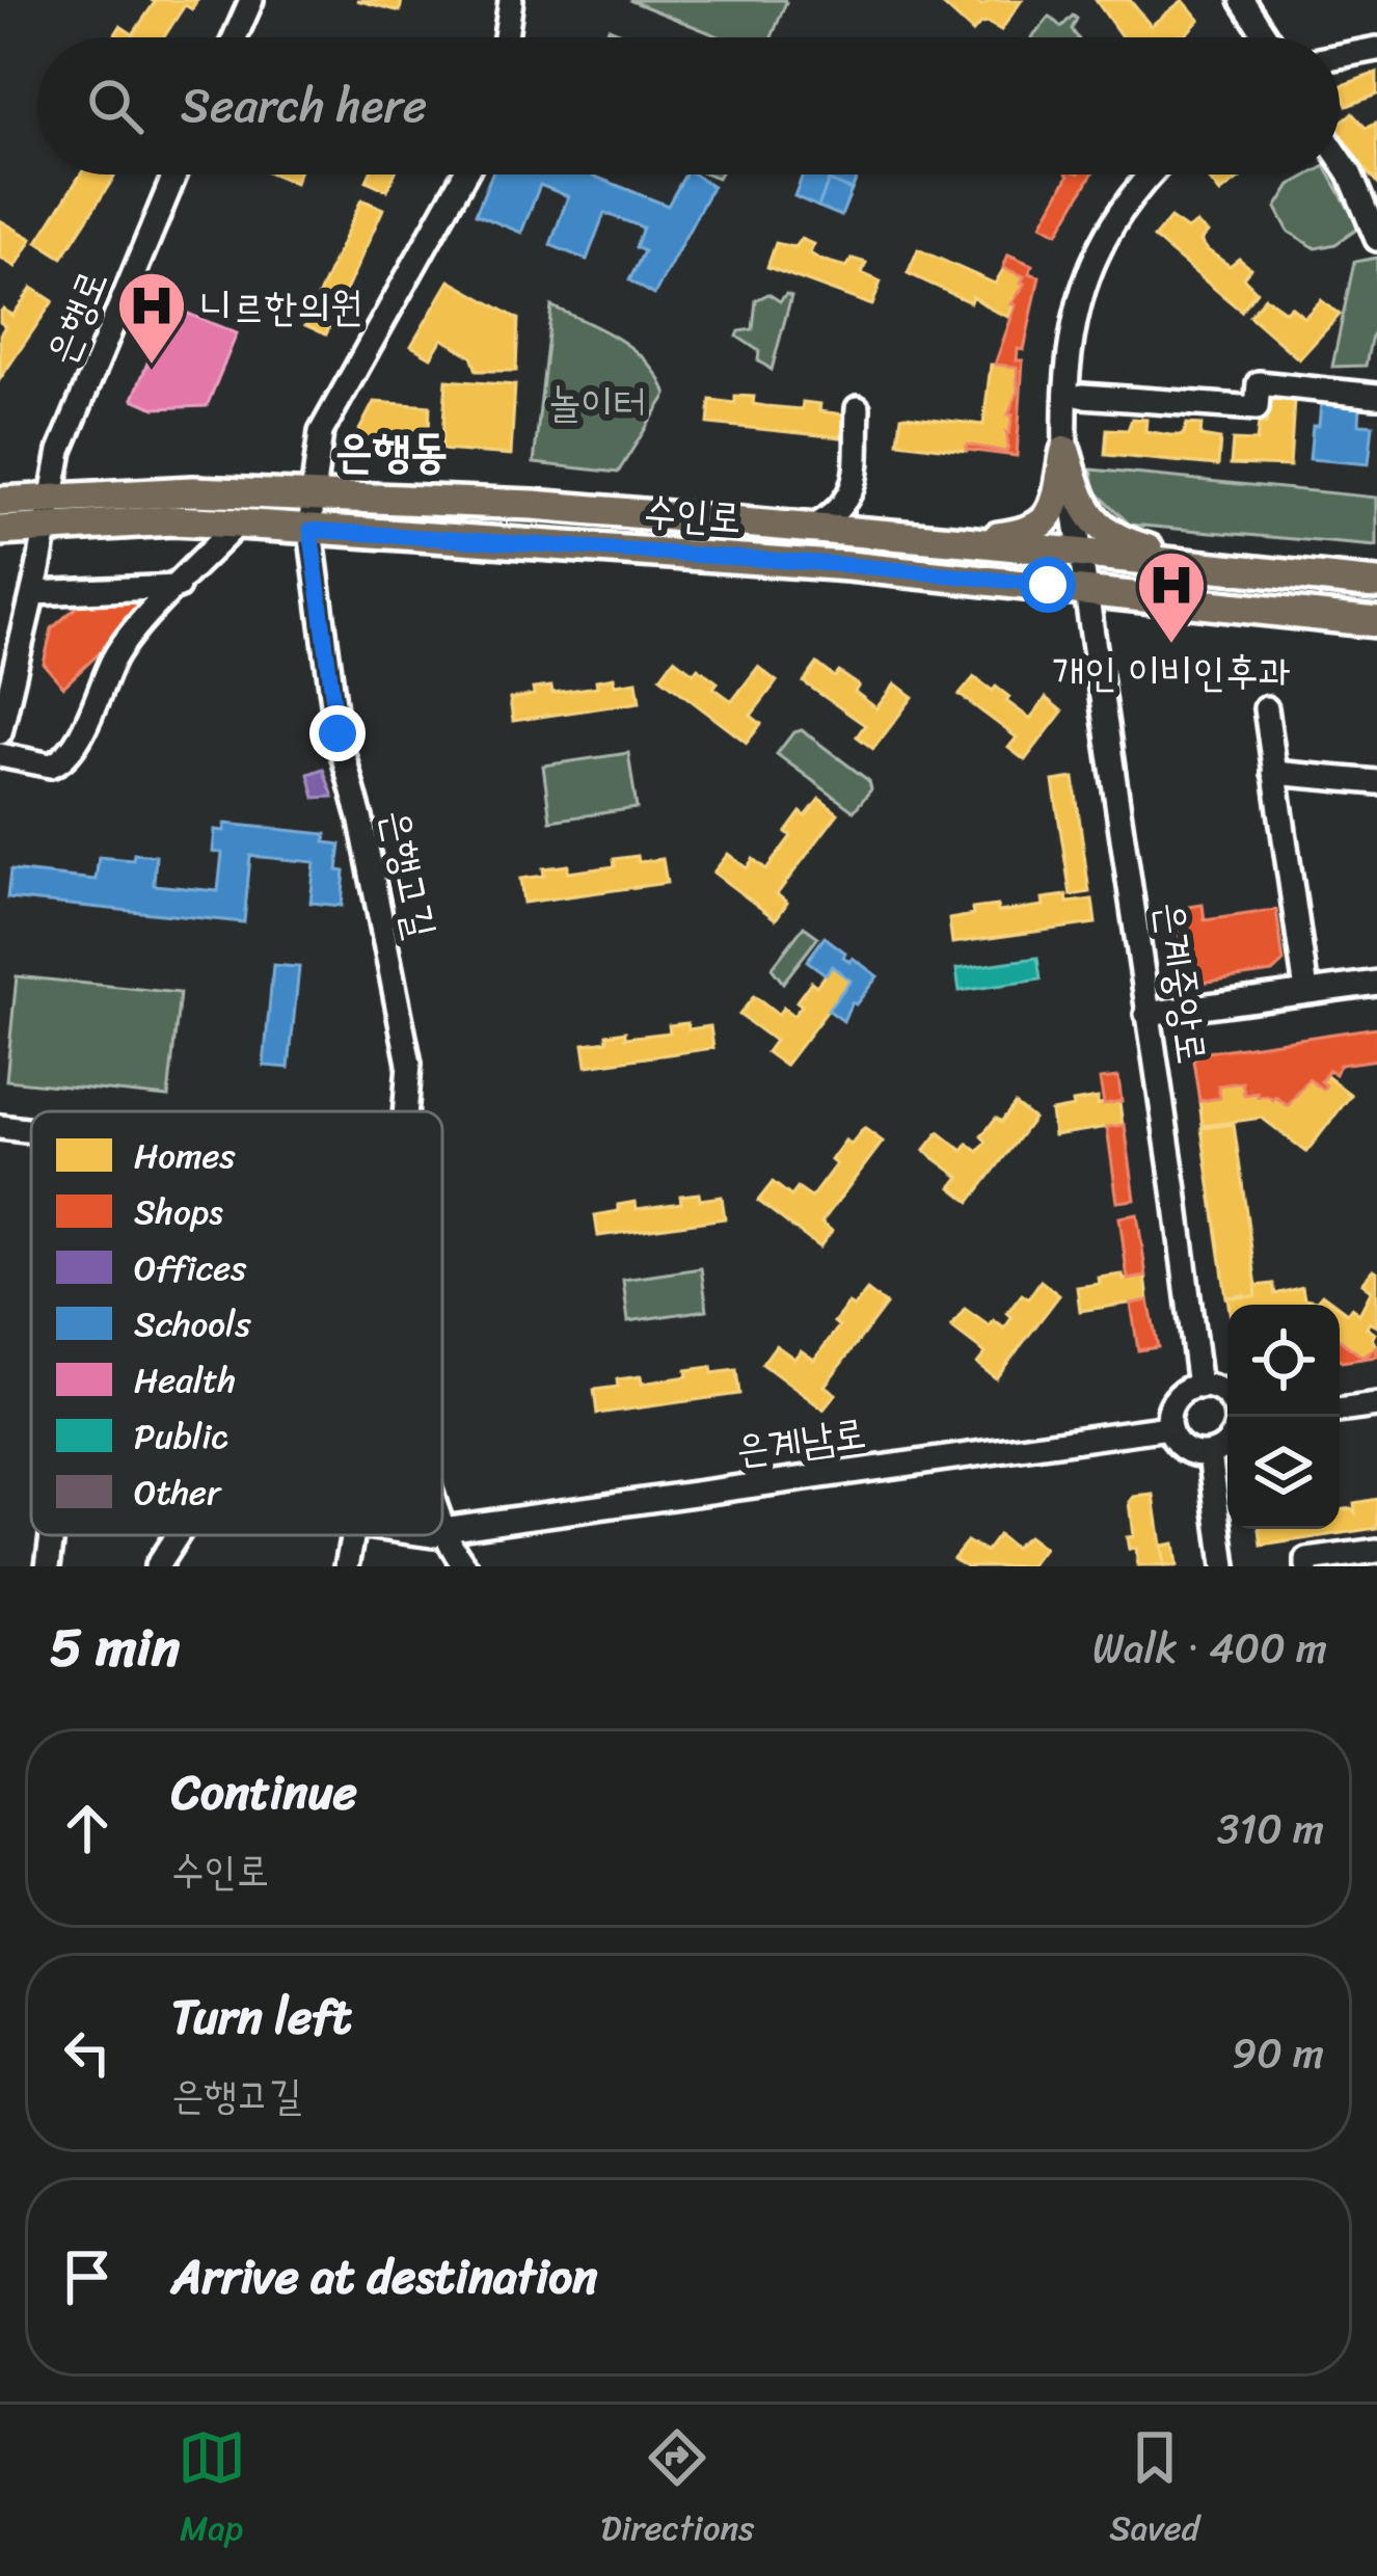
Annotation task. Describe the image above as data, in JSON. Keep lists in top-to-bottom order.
{
  "streets": {
    "main road": ["수인로"],
    "street": [
      "은행로",
      "은행고길",
      "은계중앙로",
      "은계남로"
    ]
  },
  "crossings": [
    ["은행로", "수인로"],
    ["수인로", "은행고길"],
    ["수인로", "은계중앙로"],
    ["은행고길", "은계남로"],
    ["은계중앙로", "은계남로"]
  ],
  "districts": ["은행동"],
  "parks": ["놀이터"],
  "places": {
    "hospital": ["니르한의원", "개인 이비인후과"]
  },
  "legend": [
    "Homes",
    "Shops",
    "Offices",
    "Schools",
    "Health",
    "Public",
    "Other"
  ],
  "page": {
    "search": "Search here",
    "heading": ["5 min", "Walk · 400 m"],
    "list": [
      ["Continue", "수인로", "310 m"],
      ["Turn left", "은행고길", "90 m"],
      "Arrive at destination"
    ],
    "nav": ["Map", "Directions", "Saved"]
  }
}
